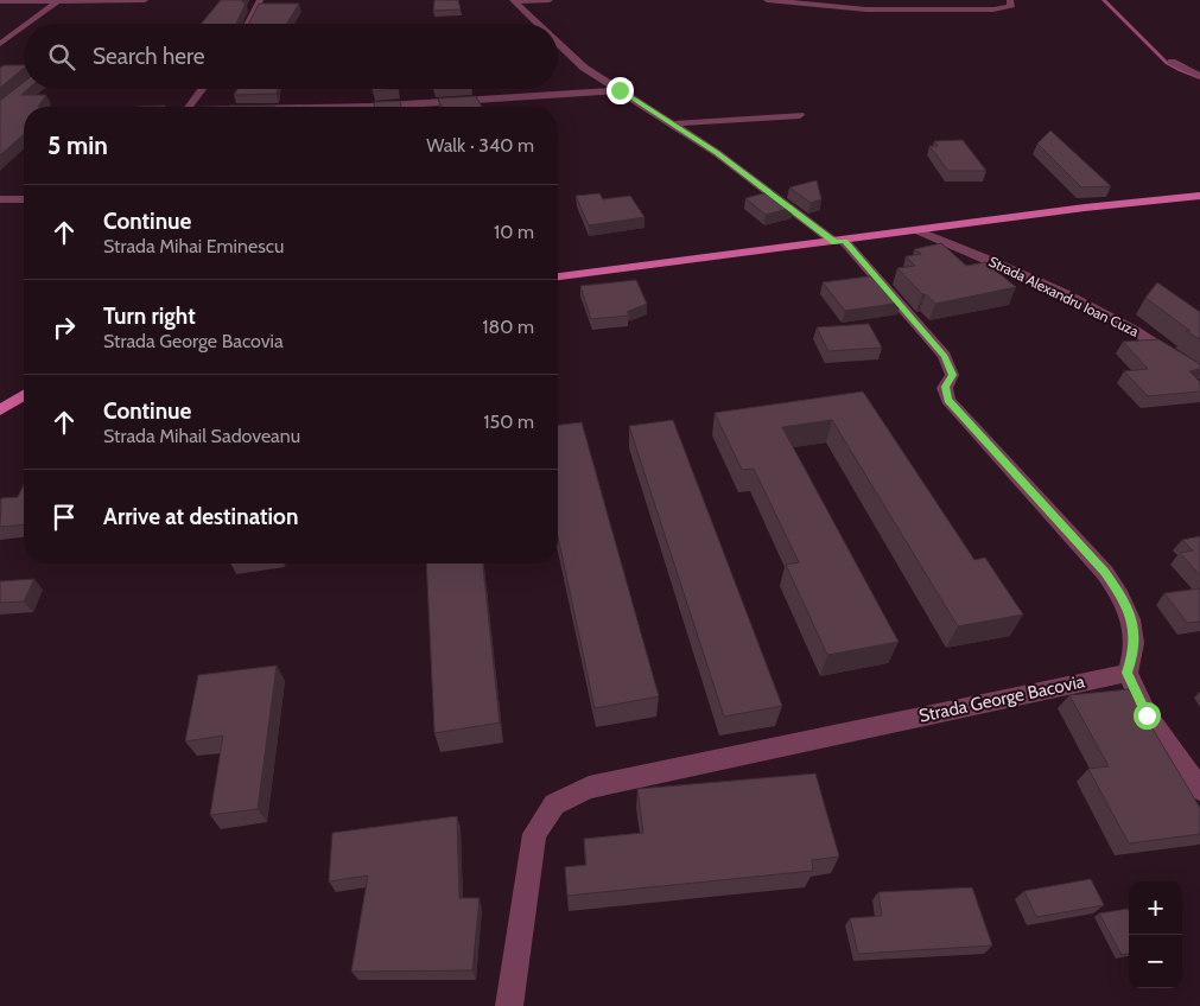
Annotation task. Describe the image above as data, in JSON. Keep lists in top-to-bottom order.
{
  "streets": {
    "street": ["Strada Alexandru Ioan Cuza", "Strada George Bacovia"]
  },
  "page": {
    "search": "Search here",
    "heading": ["5 min", "Walk · 340 m"],
    "list": [
      ["Continue", "Strada Mihai Eminescu", "10 m"],
      ["Turn right", "Strada George Bacovia", "180 m"],
      ["Continue", "Strada Mihail Sadoveanu", "150 m"],
      "Arrive at destination"
    ],
    "map_buttons": ["+", "−"]
  }
}
